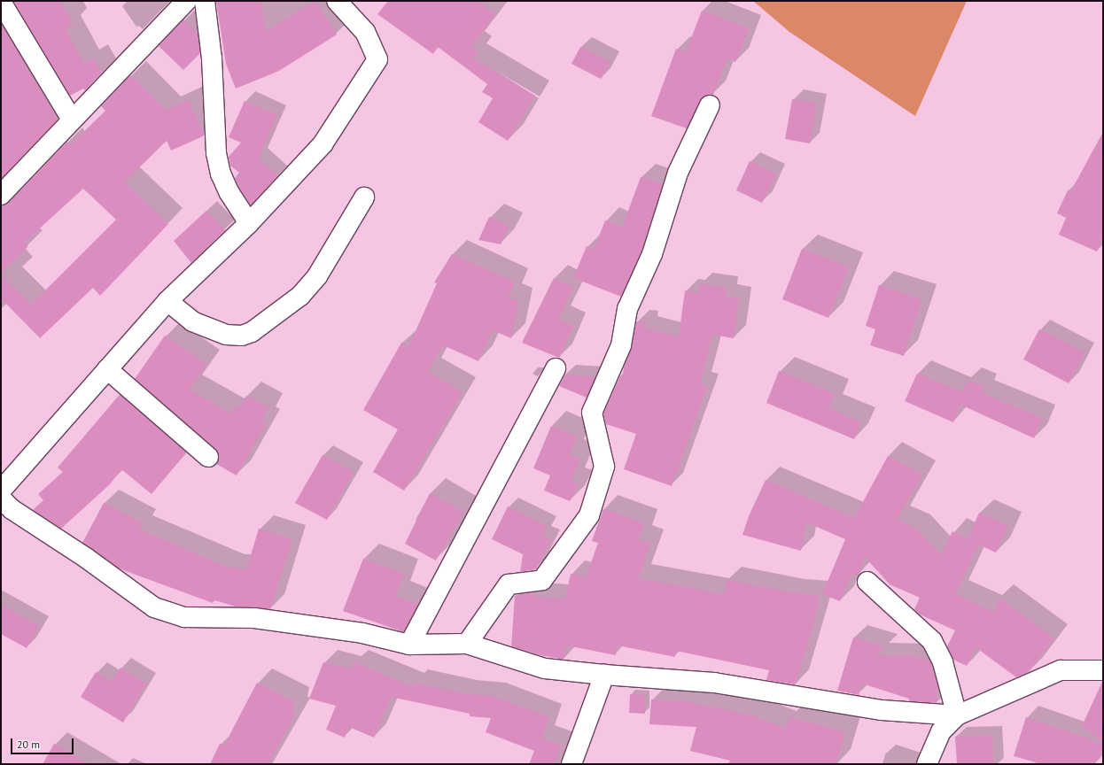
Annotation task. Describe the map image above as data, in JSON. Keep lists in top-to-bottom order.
{
  "scale_bar": "20 m"
}
